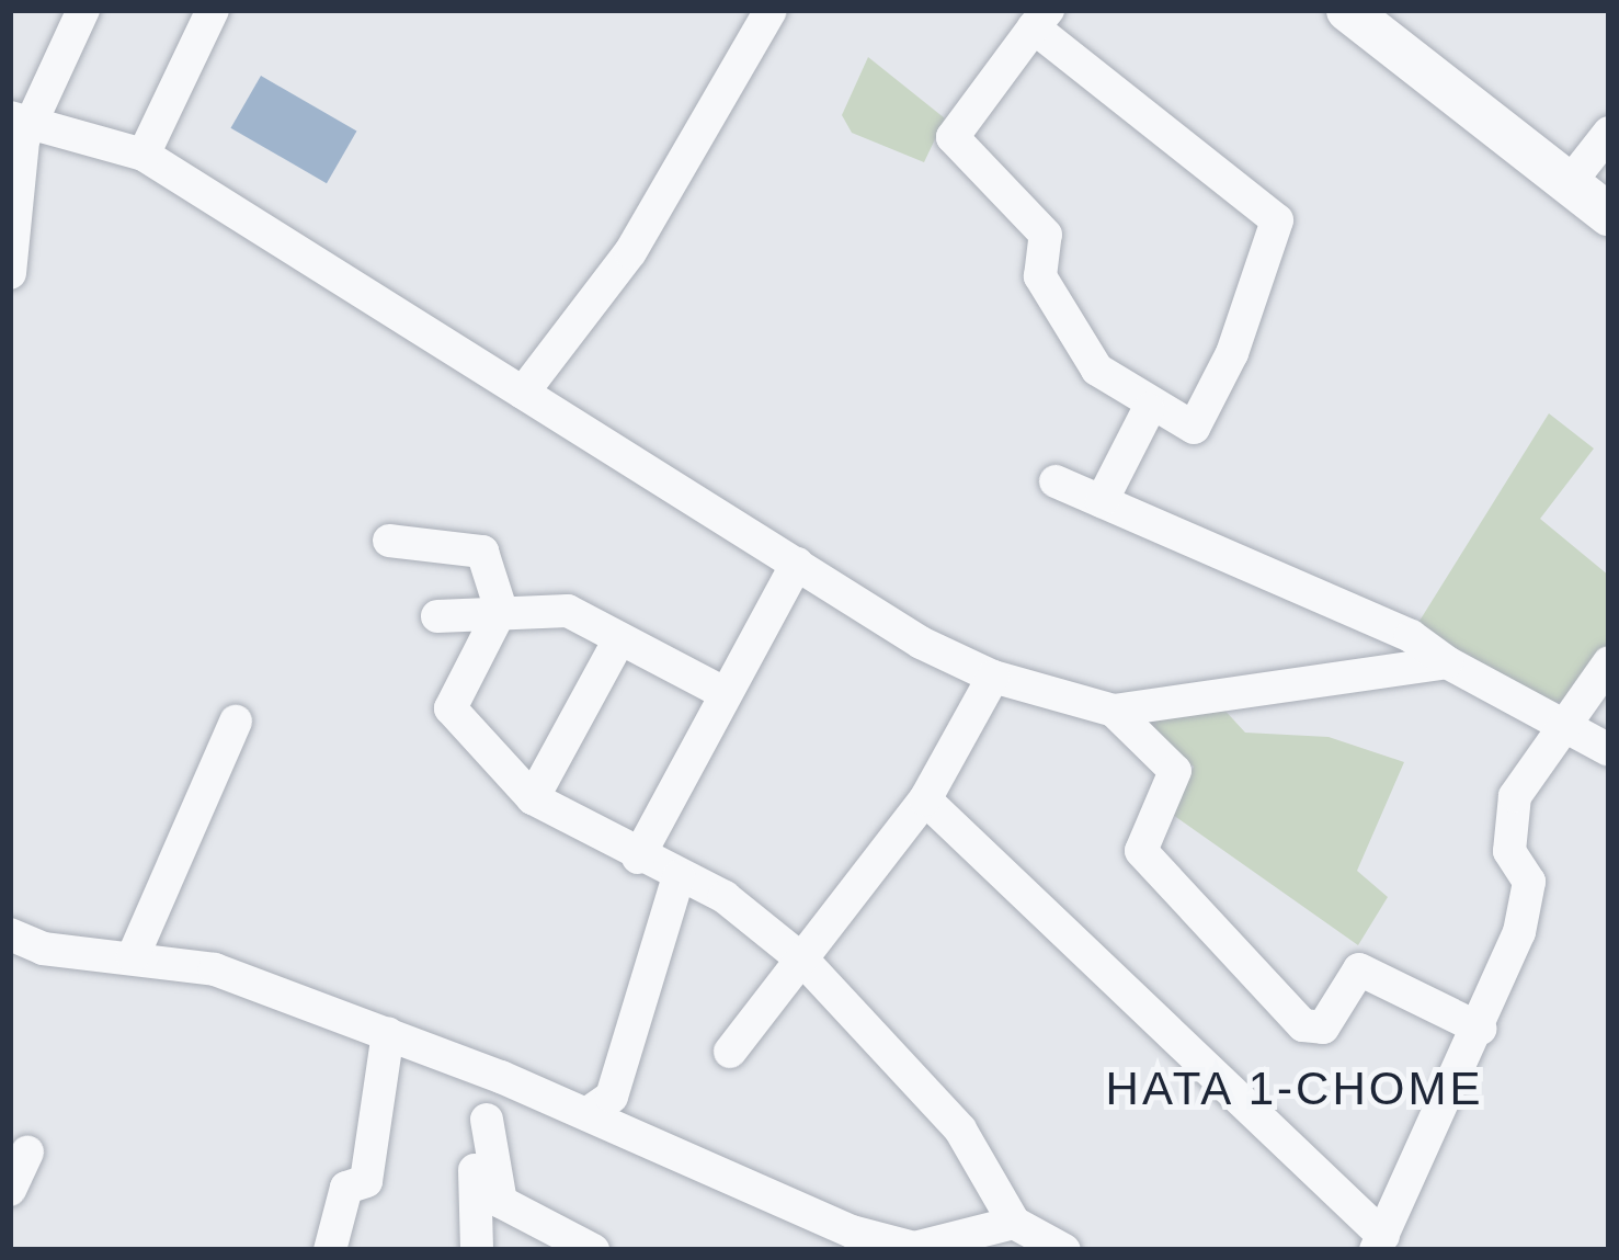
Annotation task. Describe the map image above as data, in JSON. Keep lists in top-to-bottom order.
{
  "districts": ["HATA 1-CHOME"]
}
